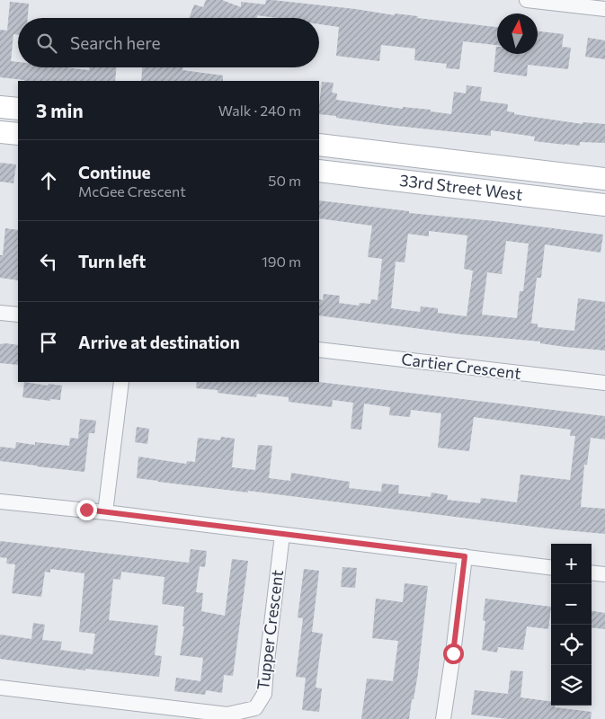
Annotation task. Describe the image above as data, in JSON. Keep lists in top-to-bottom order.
{
  "streets": {
    "main road": ["33rd Street West"],
    "street": ["Cartier Crescent", "Tupper Crescent"]
  },
  "north": "top",
  "page": {
    "search": "Search here",
    "heading": ["3 min", "Walk · 240 m"],
    "list": [
      ["Continue", "McGee Crescent", "50 m"],
      ["Turn left", "190 m"],
      "Arrive at destination"
    ],
    "map_buttons": ["+", "−"]
  }
}
